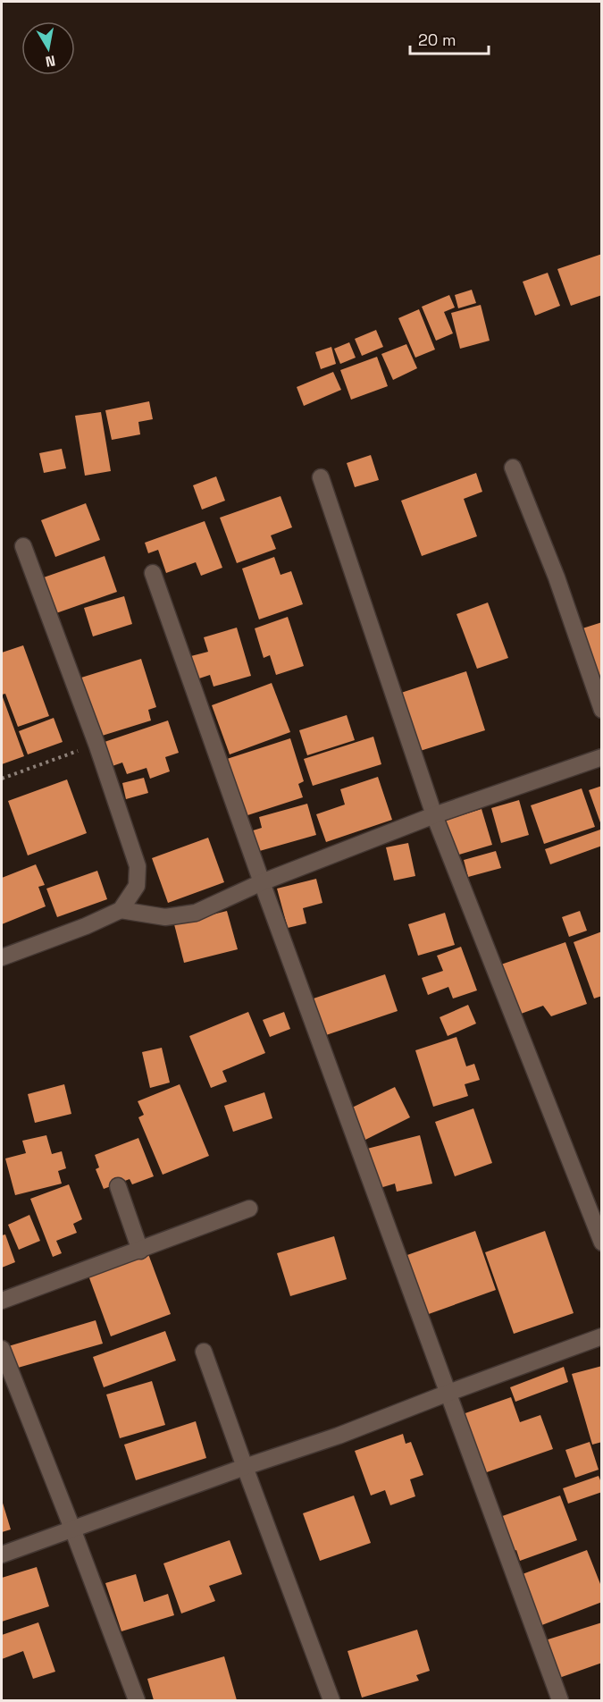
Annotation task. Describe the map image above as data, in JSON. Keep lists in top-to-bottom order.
{
  "scale_bar": "20 m",
  "north": "bottom"
}
